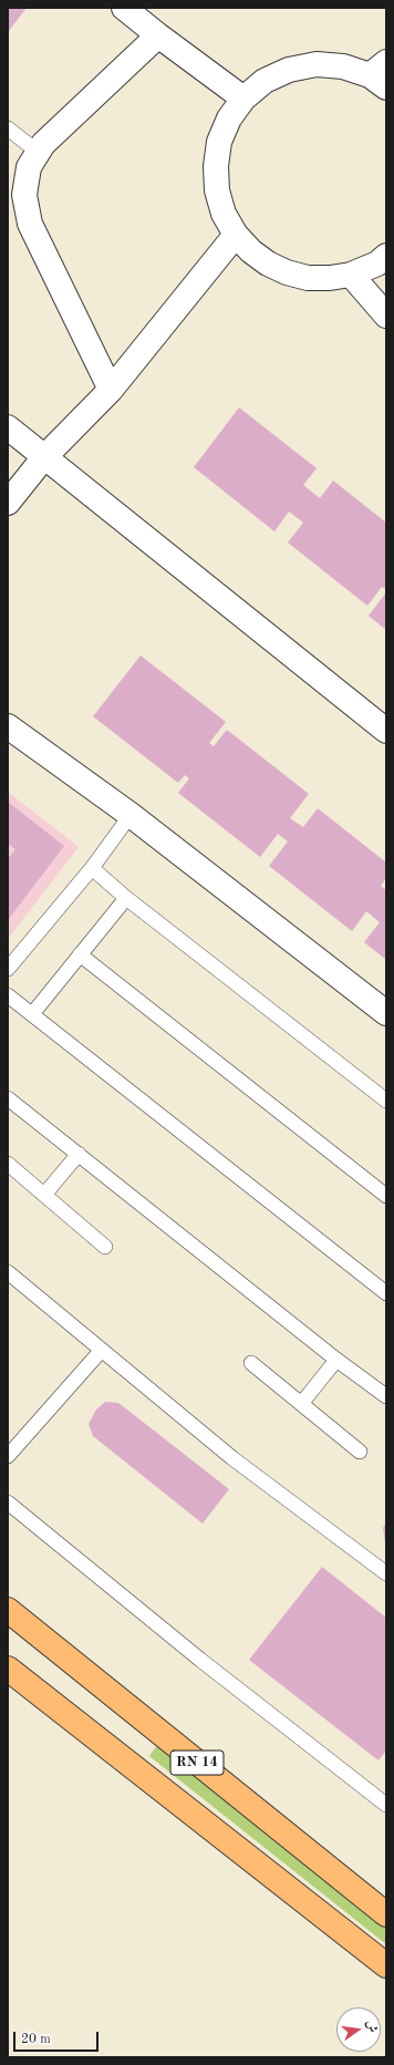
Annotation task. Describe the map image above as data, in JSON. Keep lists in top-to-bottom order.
{
  "streets": {
    "highway": ["RN 14"]
  },
  "scale_bar": "20 m",
  "north": "right"
}
